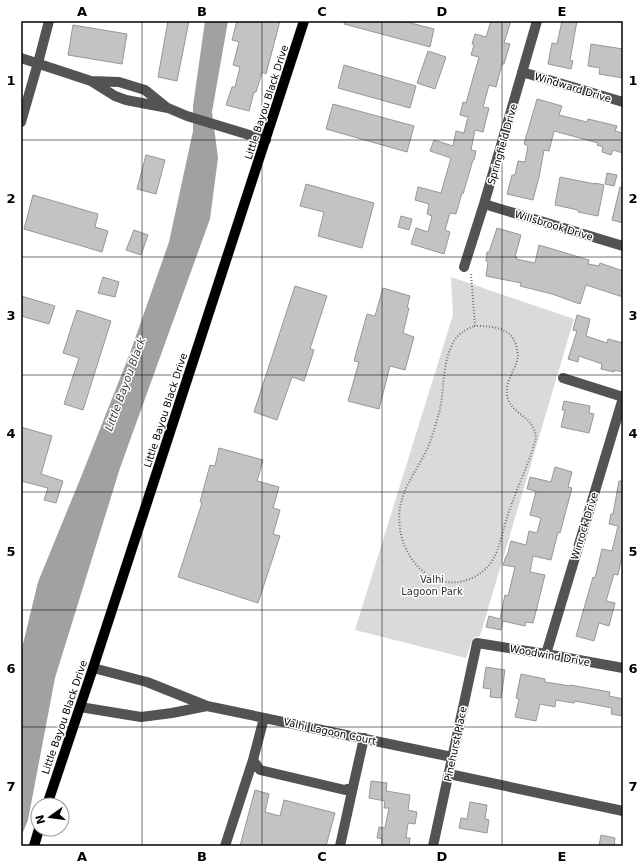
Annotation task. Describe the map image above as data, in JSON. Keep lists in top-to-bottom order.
{
  "streets": {
    "main road": ["Little Bayou Black Drive"],
    "street": [
      "Windward Drive",
      "Springfield Drive",
      "Willsbrook Drive",
      "Winrock Drive",
      "Woodwind Drive",
      "Valhi Lagoon Court",
      "Pinehurst Place"
    ]
  },
  "crossings": [
    ["Windward Drive", "Springfield Drive"],
    ["Little Bayou Black Drive", "Valhi Lagoon Court"],
    ["Springfield Drive", "Willsbrook Drive"],
    ["Winrock Drive", "Woodwind Drive"],
    ["Woodwind Drive", "Pinehurst Place"],
    ["Valhi Lagoon Court", "Pinehurst Place"]
  ],
  "water": ["Little Bayou Black"],
  "parks": ["Valhi Lagoon Park"],
  "north": "left",
  "grid": {
    "columns": [
      "A",
      "B",
      "C",
      "D",
      "E"
    ],
    "rows": [
      "1",
      "2",
      "3",
      "4",
      "5",
      "6",
      "7"
    ]
  }
}
